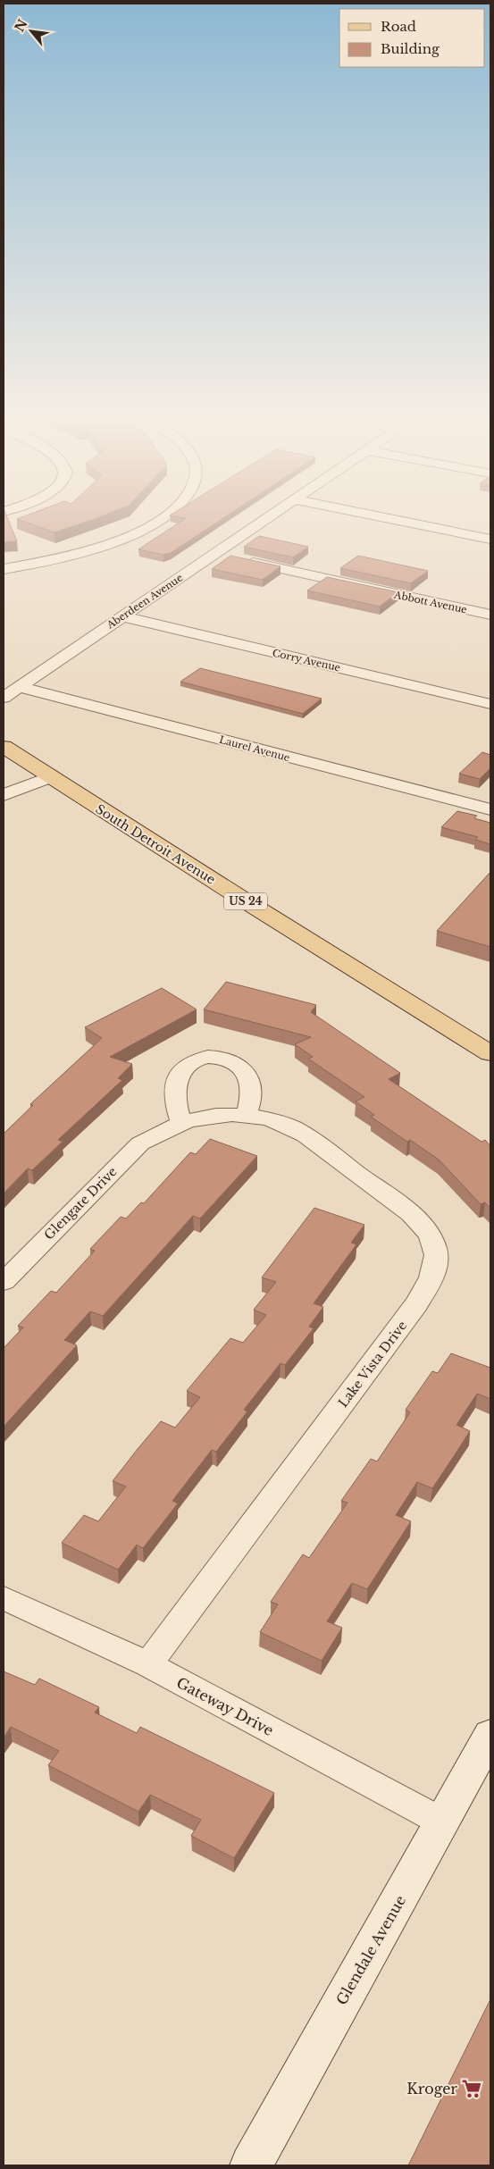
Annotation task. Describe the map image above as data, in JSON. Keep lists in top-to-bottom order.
{
  "streets": {
    "main road": ["South Detroit Avenue", "US 24", "Glendale Avenue"],
    "street": [
      "Aberdeen Avenue",
      "Abbott Avenue",
      "Corry Avenue",
      "Laurel Avenue",
      "Glengate Drive",
      "Lake Vista Drive",
      "Gateway Drive"
    ]
  },
  "crossings": [
    ["Aberdeen Avenue", "Abbott Avenue"],
    ["Aberdeen Avenue", "Corry Avenue"],
    ["Aberdeen Avenue", "Laurel Avenue"],
    ["Glengate Drive", "Lake Vista Drive"],
    ["Lake Vista Drive", "Gateway Drive"],
    ["Gateway Drive", "Glendale Avenue"]
  ],
  "places": {
    "supermarket": ["Kroger"]
  },
  "legend": ["Road", "Building"],
  "north": "top left"
}
